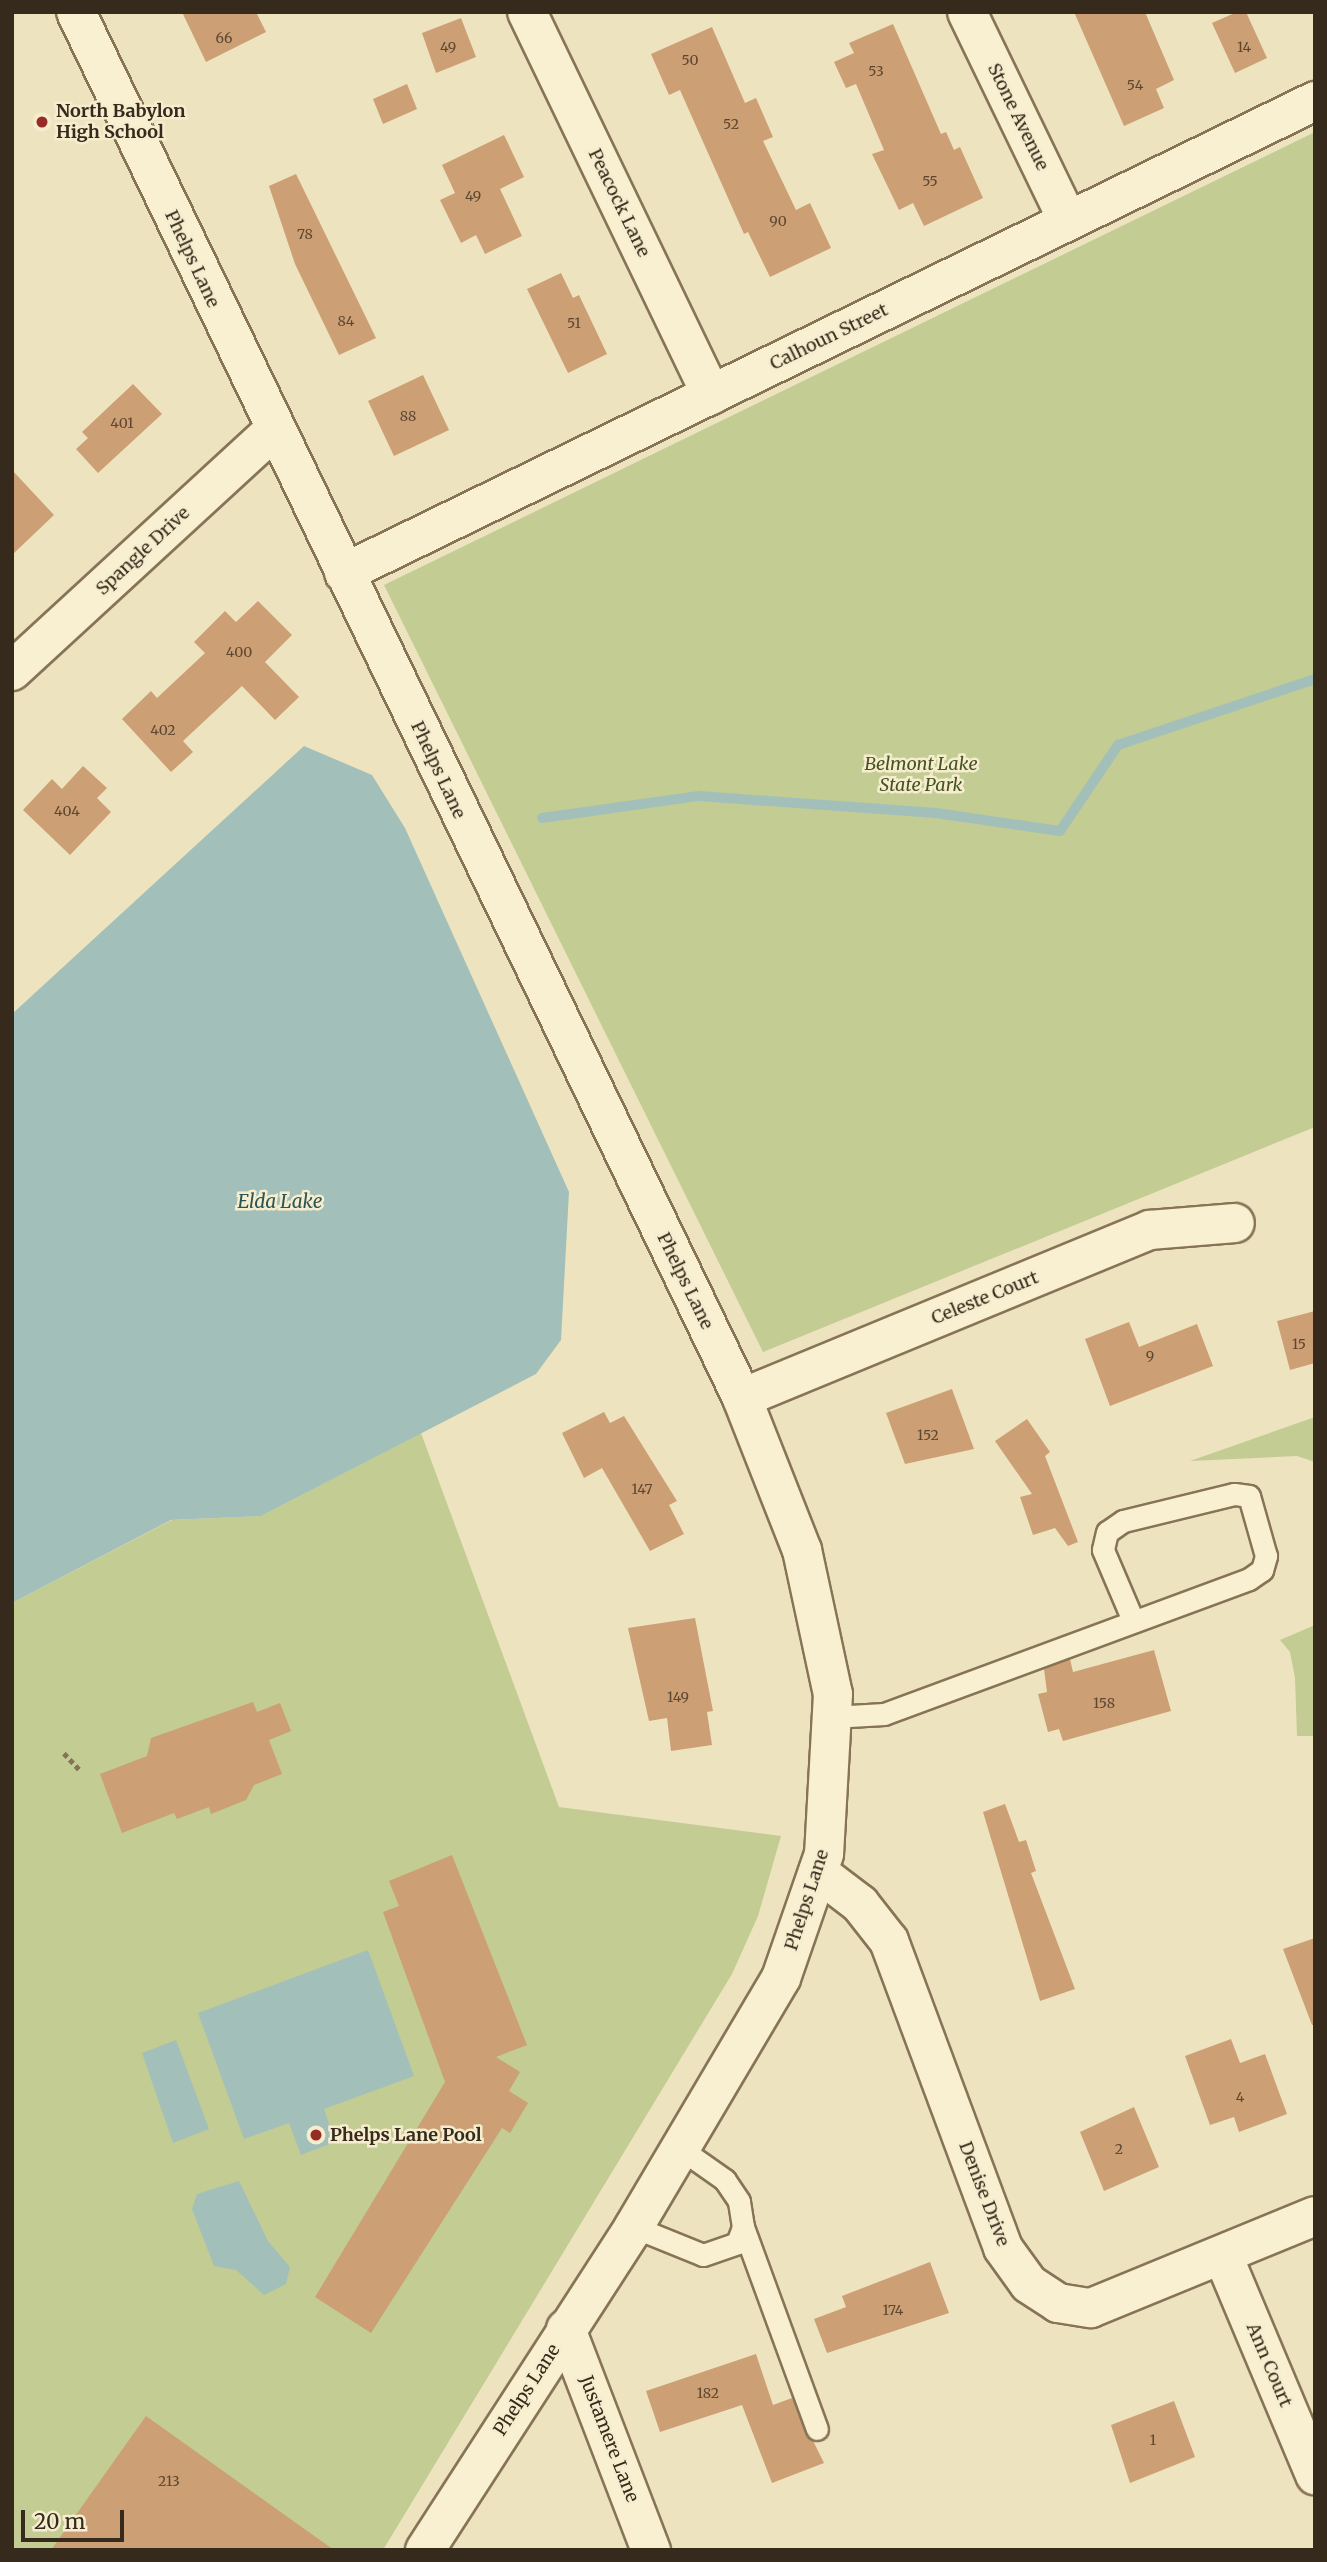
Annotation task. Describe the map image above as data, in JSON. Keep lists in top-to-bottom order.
{
  "streets": {
    "street": [
      "Stone Avenue",
      "Peacock Lane",
      "Phelps Lane",
      "Calhoun Street",
      "Spangle Drive",
      "Celeste Court",
      "Denise Drive",
      "Ann Court",
      "Justamere Lane"
    ]
  },
  "crossings": [
    ["Stone Avenue", "Calhoun Street"],
    ["Peacock Lane", "Calhoun Street"],
    ["Phelps Lane", "Calhoun Street"],
    ["Phelps Lane", "Spangle Drive"],
    ["Phelps Lane", "Celeste Court"],
    ["Phelps Lane", "Denise Drive"],
    ["Phelps Lane", "Justamere Lane"],
    ["Denise Drive", "Ann Court"]
  ],
  "water": ["Elda Lake"],
  "parks": ["Belmont Lake State Park"],
  "places": ["North Babylon High School", "Phelps Lane Pool"],
  "house_numbers": [
    "66",
    "49",
    "14",
    "50",
    "53",
    "54",
    "52",
    "55",
    "49",
    "90",
    "78",
    "84",
    "51",
    "88",
    "401",
    "400",
    "402",
    "404",
    "15",
    "9",
    "152",
    "147",
    "149",
    "158",
    "4",
    "2",
    "174",
    "182",
    "1",
    "213"
  ],
  "scale_bar": "20 m"
}
